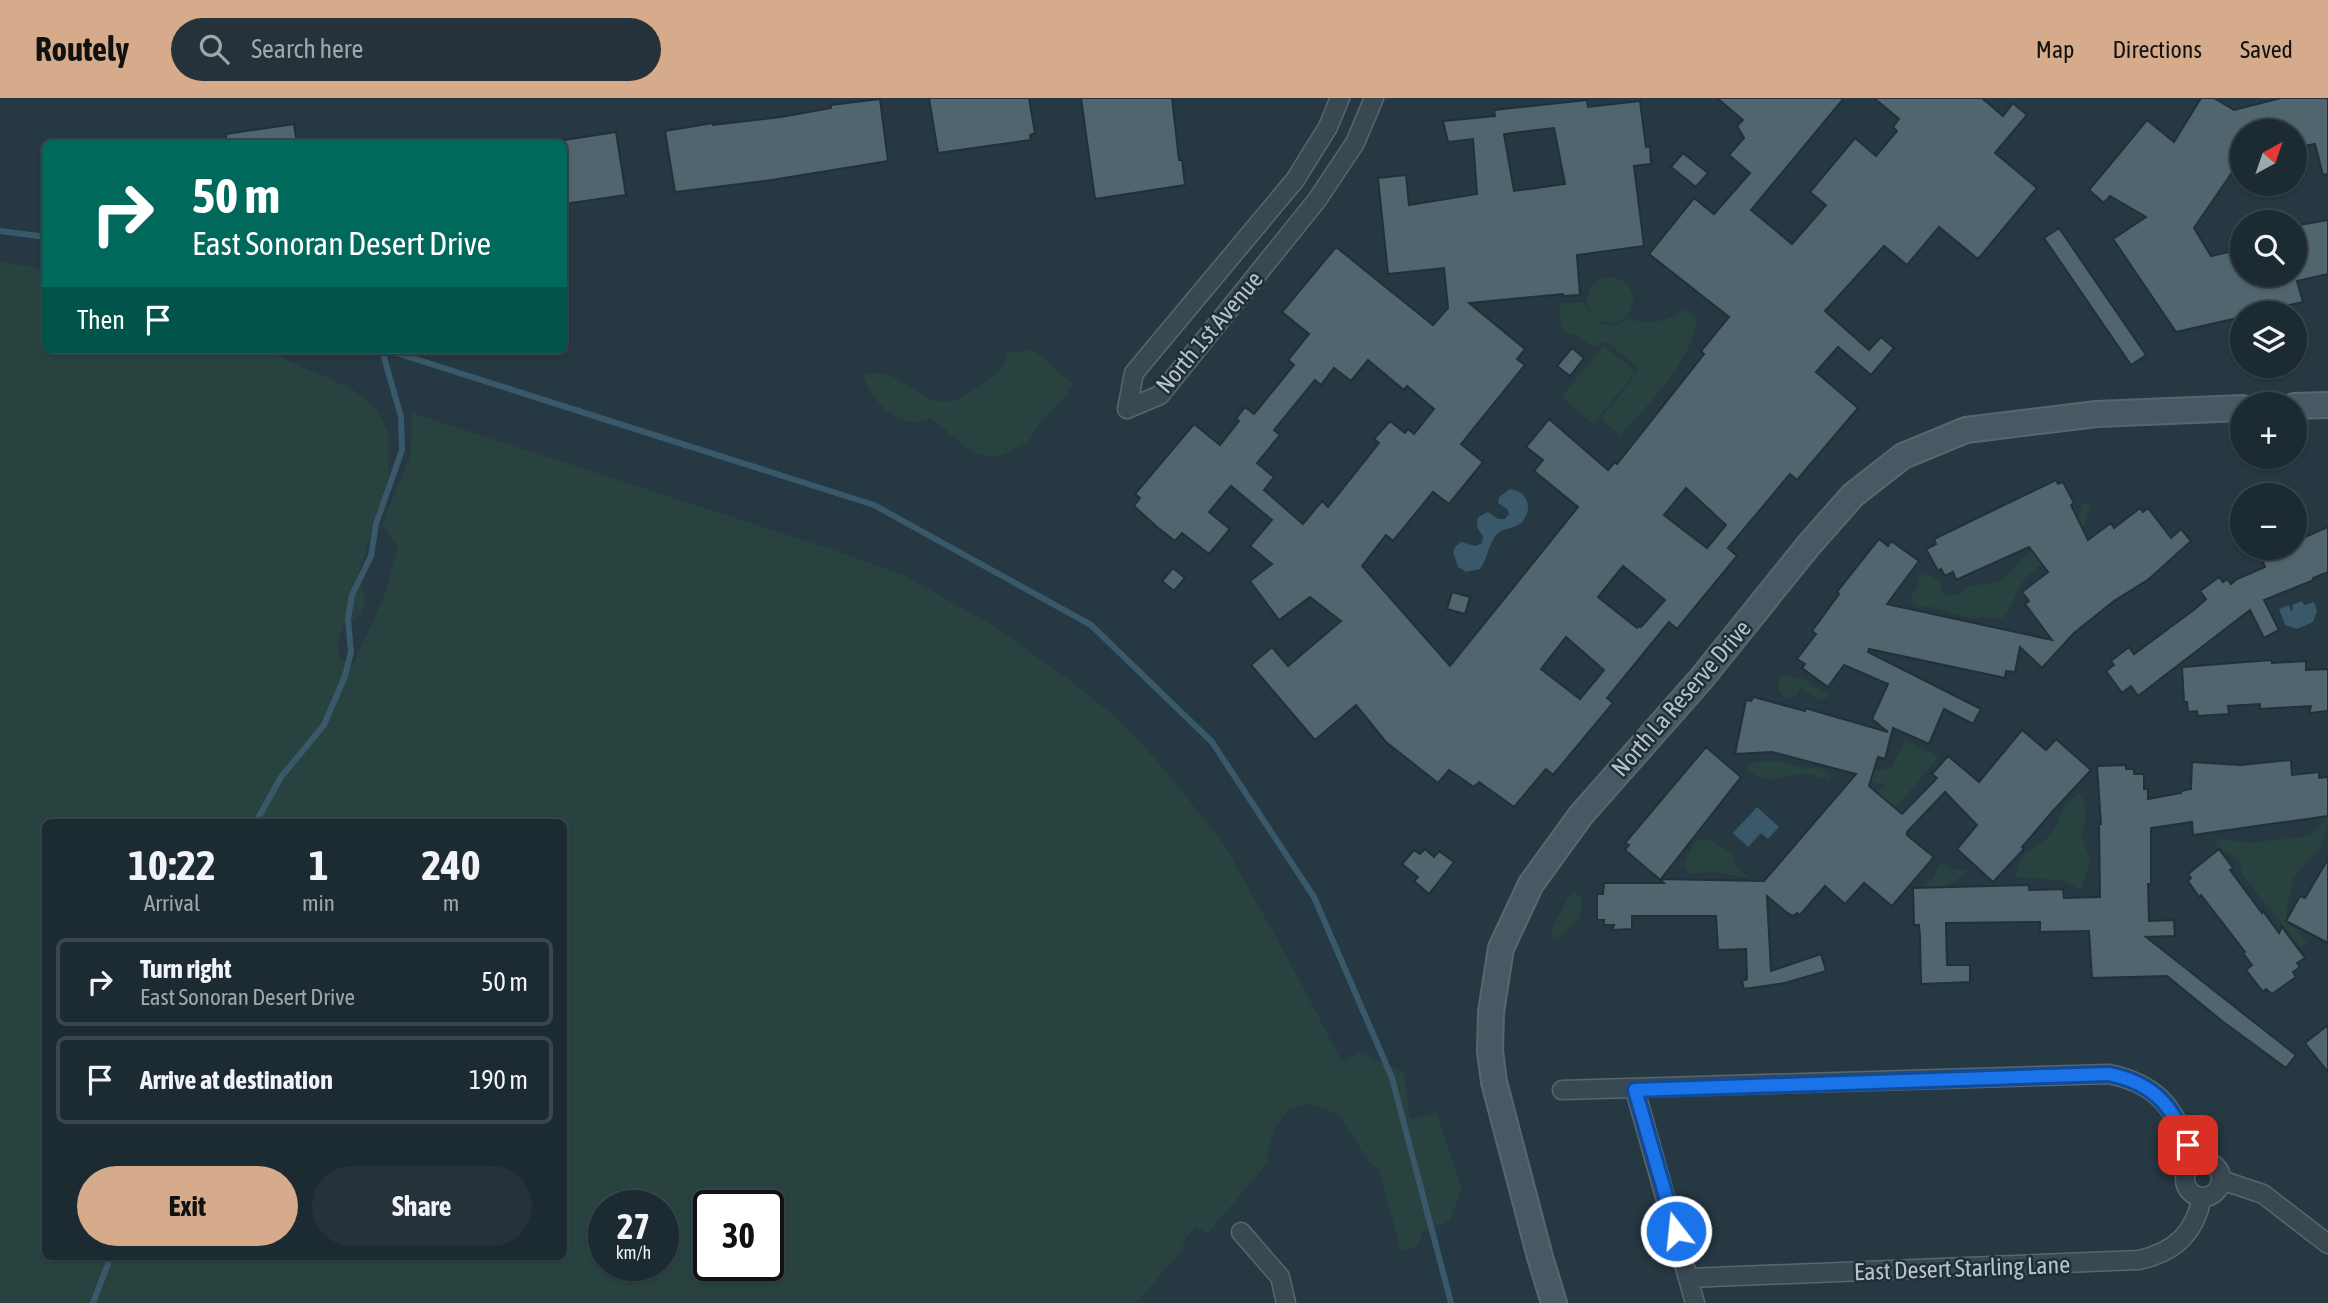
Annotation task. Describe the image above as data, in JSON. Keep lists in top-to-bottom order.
{
  "streets": {
    "street": ["North 1st Avenue", "North La Reserve Drive", "East Desert Starling Lane"]
  },
  "north": "top right",
  "page": {
    "header": "Routely",
    "search": "Search here",
    "nav": ["Map", "Directions", "Saved"],
    "map_buttons": ["+", "−"],
    "turn": ["50 m", "East Sonoran Desert Drive"],
    "then": "Then",
    "eta": [
      "10:22",
      "Arrival",
      "1",
      "min",
      "240",
      "m"
    ],
    "list": [
      {
        "name": "Turn right",
        "note": "East Sonoran Desert Drive",
        "value": "50 m"
      },
      {
        "name": "Arrive at destination",
        "value": "190 m"
      }
    ],
    "buttons": ["Exit", "Share"],
    "speed": "27 km/h",
    "limit": "30"
  }
}
